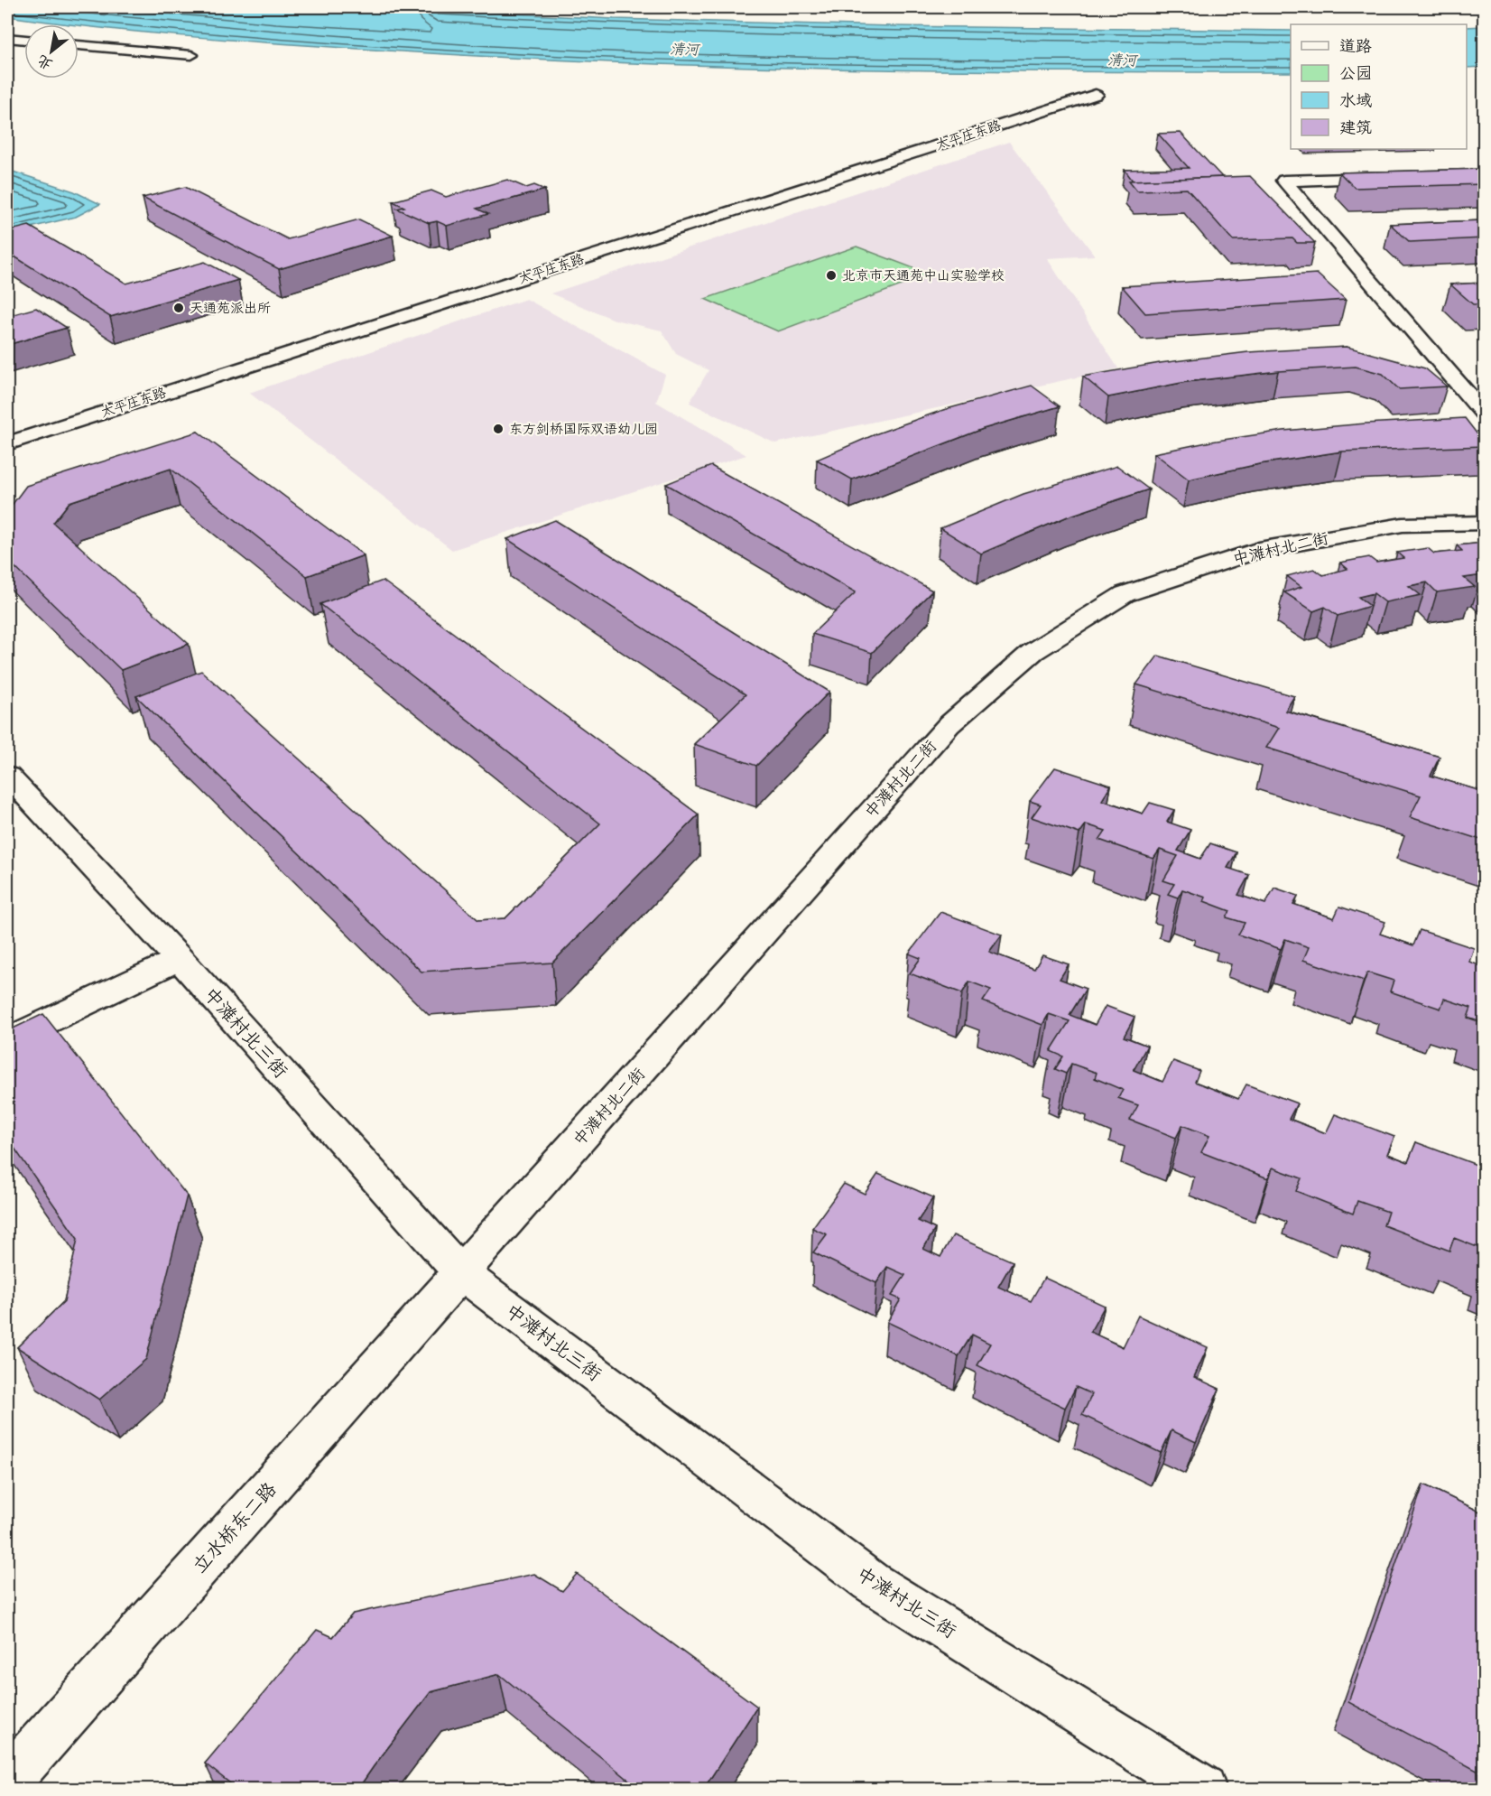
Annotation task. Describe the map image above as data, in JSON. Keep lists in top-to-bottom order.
{
  "streets": {
    "street": [
      "太平庄东路",
      "中滩村北二街",
      "中滩村北三街",
      "立水桥东二路"
    ]
  },
  "crossings": [
    ["中滩村北二街", "中滩村北三街"],
    ["中滩村北二街", "立水桥东二路"],
    ["中滩村北三街", "立水桥东二路"]
  ],
  "water": ["清河"],
  "places": ["北京市天通苑中山实验学校", "天通苑派出所", "东方剑桥国际双语幼儿园"],
  "legend": [
    "道路",
    "公园",
    "水域",
    "建筑"
  ],
  "north": "bottom left"
}
